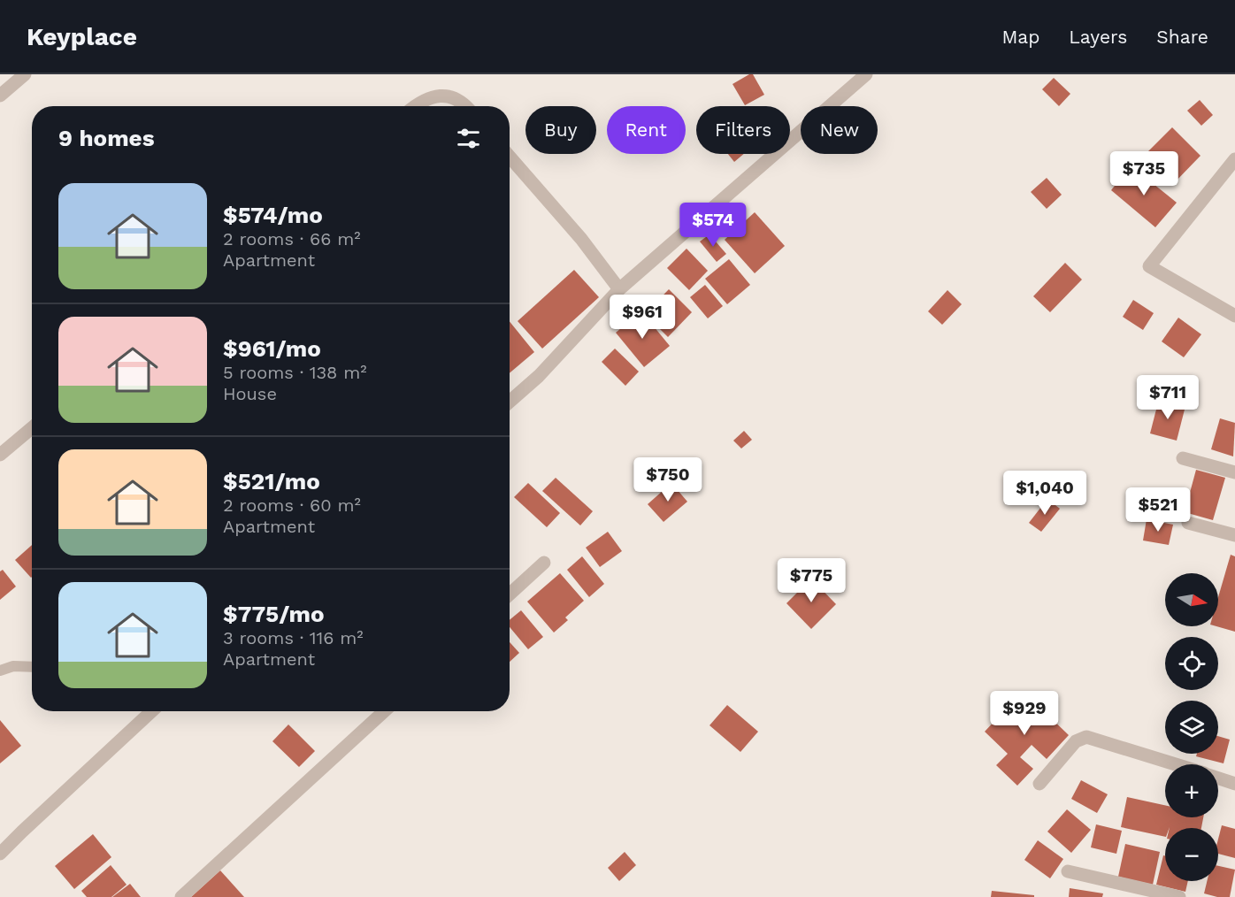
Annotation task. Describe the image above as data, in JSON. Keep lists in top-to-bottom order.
{
  "north": "right",
  "page": {
    "header": "Keyplace",
    "nav": ["Map", "Layers", "Share"],
    "chip": [
      "Buy",
      "Rent",
      "Filters",
      "New"
    ],
    "heading": "9 homes",
    "price": [
      "$735",
      "$574",
      "$961",
      "$711",
      "$750",
      "$1,040",
      "$521",
      "$775",
      "$929"
    ],
    "list": [
      {
        "name": "$574/mo",
        "note": "2 rooms · 66 m² · Apartment"
      },
      {
        "name": "$961/mo",
        "note": "5 rooms · 138 m² · House"
      },
      {
        "name": "$521/mo",
        "note": "2 rooms · 60 m² · Apartment"
      },
      {
        "name": "$775/mo",
        "note": "3 rooms · 116 m² · Apartment"
      }
    ],
    "map_buttons": ["+", "−"]
  }
}
